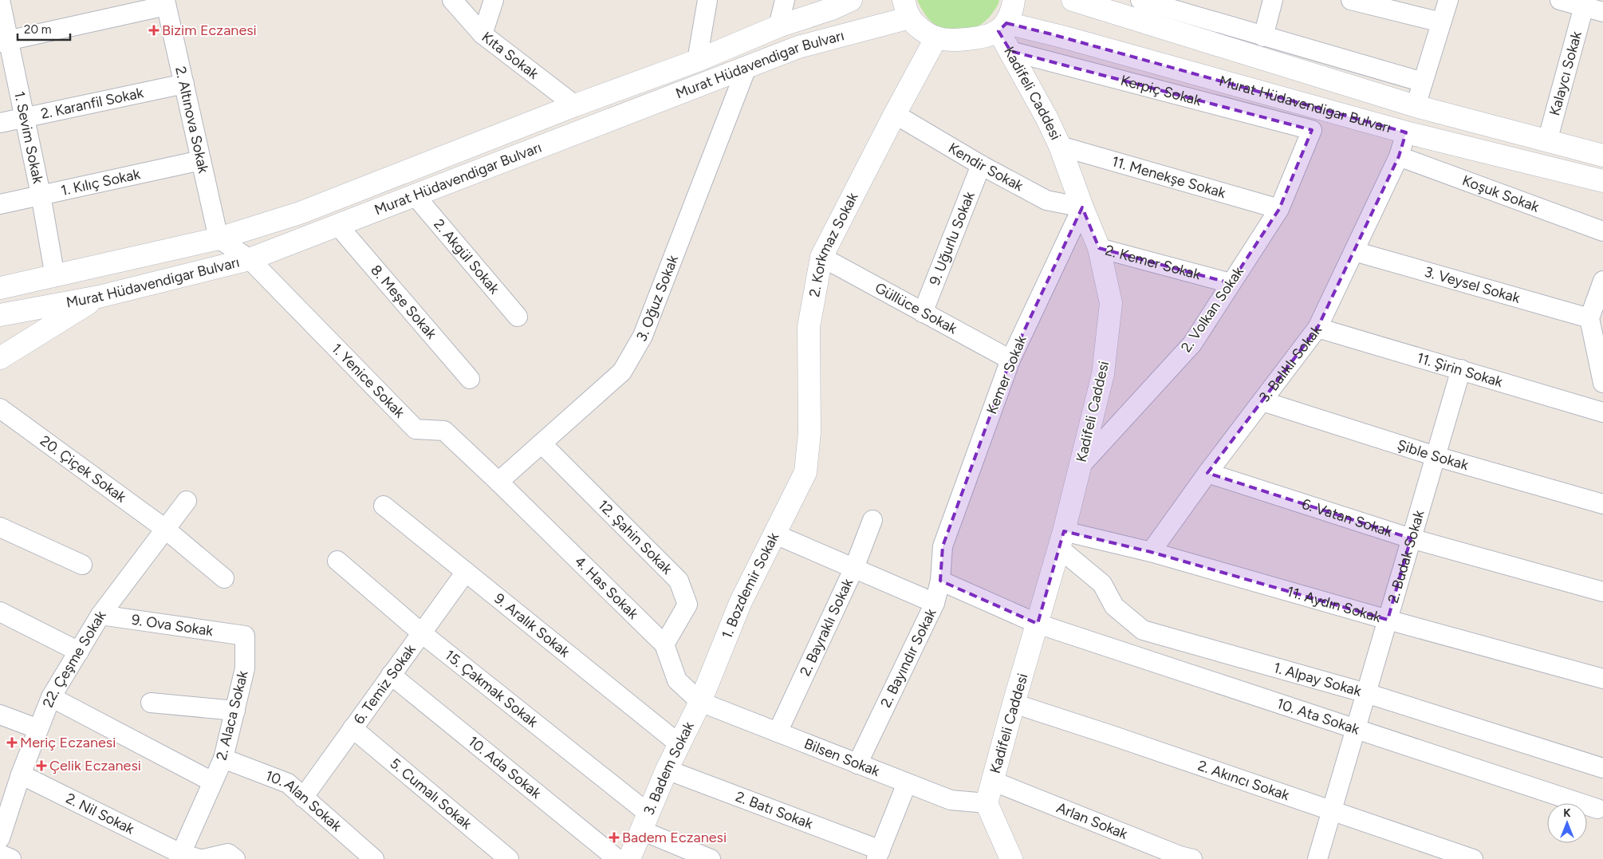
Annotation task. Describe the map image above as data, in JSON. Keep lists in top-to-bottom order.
{
  "streets": {
    "main road": [
      "Murat Hüdavendigar Bulvarı",
      "Kadifeli Caddesi",
      "2. Korkmaz Sokak",
      "1. Bozdemir Sokak",
      "3. Badem Sokak"
    ],
    "street": [
      "Kıta Sokak",
      "Kalaycı Sokak",
      "Kerpiç Sokak",
      "2. Karanfil Sokak",
      "2. Altınova Sokak",
      "1. Sevim Sokak",
      "Kendir Sokak",
      "11. Menekşe Sokak",
      "1. Kılıç Sokak",
      "Koşuk Sokak",
      "9. Uğurlu Sokak",
      "2. Akgül Sokak",
      "2. Kemer Sokak",
      "3. Veysel Sokak",
      "3. Oğuz Sokak",
      "8. Meşe Sokak",
      "Güllüce Sokak",
      "2. Volkan Sokak",
      "3. Balıklı Sokak",
      "11. Şirin Sokak",
      "Kemer Sokak",
      "1. Yenice Sokak",
      "Şible Sokak",
      "20. Çiçek Sokak",
      "6. Vatan Sokak",
      "12. Şahin Sokak",
      "2. Budak Sokak",
      "4. Has Sokak",
      "11. Aydın Sokak",
      "9. Ova Sokak",
      "9. Aralık Sokak",
      "2. Bayraklı Sokak",
      "2. Bayındır Sokak",
      "22. Çeşme Sokak",
      "1. Alpay Sokak",
      "6. Temiz Sokak",
      "15. Çakmak Sokak",
      "2. Alaca Sokak",
      "10. Ata Sokak",
      "Bilsen Sokak",
      "10. Ada Sokak",
      "2. Akıncı Sokak",
      "5. Cumalı Sokak",
      "10. Alan Sokak",
      "2. Batı Sokak",
      "2. Nil Sokak",
      "Arlan Sokak"
    ]
  },
  "crossings": [
    ["Kıta Sokak", "Murat Hüdavendigar Bulvarı"],
    ["Murat Hüdavendigar Bulvarı", "Kalaycı Sokak"],
    ["Murat Hüdavendigar Bulvarı", "Kadifeli Caddesi"],
    ["Murat Hüdavendigar Bulvarı", "2. Altınova Sokak"],
    ["Murat Hüdavendigar Bulvarı", "1. Sevim Sokak"],
    ["Murat Hüdavendigar Bulvarı", "2. Akgül Sokak"],
    ["Murat Hüdavendigar Bulvarı", "3. Oğuz Sokak"],
    ["Murat Hüdavendigar Bulvarı", "8. Meşe Sokak"],
    ["Murat Hüdavendigar Bulvarı", "3. Balıklı Sokak"],
    ["Murat Hüdavendigar Bulvarı", "1. Yenice Sokak"],
    ["Kerpiç Sokak", "Kadifeli Caddesi"],
    ["Kerpiç Sokak", "2. Volkan Sokak"],
    ["Kadifeli Caddesi", "Kendir Sokak"],
    ["Kadifeli Caddesi", "11. Menekşe Sokak"],
    ["Kadifeli Caddesi", "2. Kemer Sokak"],
    ["Kadifeli Caddesi", "2. Volkan Sokak"],
    ["Kadifeli Caddesi", "Kemer Sokak"],
    ["Kadifeli Caddesi", "11. Aydın Sokak"],
    ["Kadifeli Caddesi", "1. Alpay Sokak"],
    ["Kadifeli Caddesi", "10. Ata Sokak"],
    ["Kadifeli Caddesi", "Bilsen Sokak"],
    ["Kadifeli Caddesi", "2. Akıncı Sokak"],
    ["Kadifeli Caddesi", "Arlan Sokak"],
    ["2. Karanfil Sokak", "2. Altınova Sokak"],
    ["2. Karanfil Sokak", "1. Sevim Sokak"],
    ["2. Altınova Sokak", "1. Kılıç Sokak"],
    ["2. Altınova Sokak", "1. Yenice Sokak"],
    ["1. Sevim Sokak", "1. Kılıç Sokak"],
    ["Kendir Sokak", "9. Uğurlu Sokak"],
    ["Kendir Sokak", "2. Korkmaz Sokak"],
    ["Kendir Sokak", "Kemer Sokak"],
    ["11. Menekşe Sokak", "2. Volkan Sokak"],
    ["Koşuk Sokak", "3. Balıklı Sokak"],
    ["9. Uğurlu Sokak", "Güllüce Sokak"],
    ["2. Korkmaz Sokak", "Güllüce Sokak"],
    ["2. Korkmaz Sokak", "1. Bozdemir Sokak"],
    ["2. Kemer Sokak", "2. Volkan Sokak"],
    ["3. Veysel Sokak", "3. Balıklı Sokak"],
    ["3. Oğuz Sokak", "1. Yenice Sokak"],
    ["3. Oğuz Sokak", "12. Şahin Sokak"],
    ["3. Oğuz Sokak", "4. Has Sokak"],
    ["Güllüce Sokak", "Kemer Sokak"],
    ["3. Balıklı Sokak", "11. Şirin Sokak"],
    ["3. Balıklı Sokak", "Şible Sokak"],
    ["3. Balıklı Sokak", "6. Vatan Sokak"],
    ["3. Balıklı Sokak", "11. Aydın Sokak"],
    ["11. Şirin Sokak", "2. Budak Sokak"],
    ["Kemer Sokak", "2. Bayındır Sokak"],
    ["Kemer Sokak", "10. Ata Sokak"],
    ["1. Yenice Sokak", "4. Has Sokak"],
    ["Şible Sokak", "2. Budak Sokak"],
    ["20. Çiçek Sokak", "22. Çeşme Sokak"],
    ["6. Vatan Sokak", "2. Budak Sokak"],
    ["12. Şahin Sokak", "4. Has Sokak"],
    ["2. Budak Sokak", "11. Aydın Sokak"],
    ["2. Budak Sokak", "1. Alpay Sokak"],
    ["2. Budak Sokak", "10. Ata Sokak"],
    ["2. Budak Sokak", "2. Akıncı Sokak"],
    ["1. Bozdemir Sokak", "4. Has Sokak"],
    ["1. Bozdemir Sokak", "2. Bayındır Sokak"],
    ["1. Bozdemir Sokak", "Bilsen Sokak"],
    ["1. Bozdemir Sokak", "3. Badem Sokak"],
    ["4. Has Sokak", "Bilsen Sokak"],
    ["4. Has Sokak", "3. Badem Sokak"],
    ["11. Aydın Sokak", "1. Alpay Sokak"],
    ["9. Ova Sokak", "22. Çeşme Sokak"],
    ["9. Ova Sokak", "2. Alaca Sokak"],
    ["9. Aralık Sokak", "6. Temiz Sokak"],
    ["9. Aralık Sokak", "3. Badem Sokak"],
    ["2. Bayraklı Sokak", "2. Bayındır Sokak"],
    ["2. Bayraklı Sokak", "Bilsen Sokak"],
    ["2. Bayındır Sokak", "Bilsen Sokak"],
    ["22. Çeşme Sokak", "2. Nil Sokak"],
    ["6. Temiz Sokak", "15. Çakmak Sokak"],
    ["6. Temiz Sokak", "10. Ada Sokak"],
    ["6. Temiz Sokak", "5. Cumalı Sokak"],
    ["6. Temiz Sokak", "10. Alan Sokak"],
    ["15. Çakmak Sokak", "3. Badem Sokak"],
    ["2. Alaca Sokak", "10. Alan Sokak"],
    ["2. Alaca Sokak", "2. Nil Sokak"],
    ["Bilsen Sokak", "3. Badem Sokak"],
    ["3. Badem Sokak", "2. Batı Sokak"]
  ],
  "places": {
    "health": [
      "Bizim Eczanesi",
      "Meriç Eczanesi",
      "Çelik Eczanesi",
      "Badem Eczanesi"
    ]
  },
  "scale_bar": "20 m",
  "north": "top"
}
